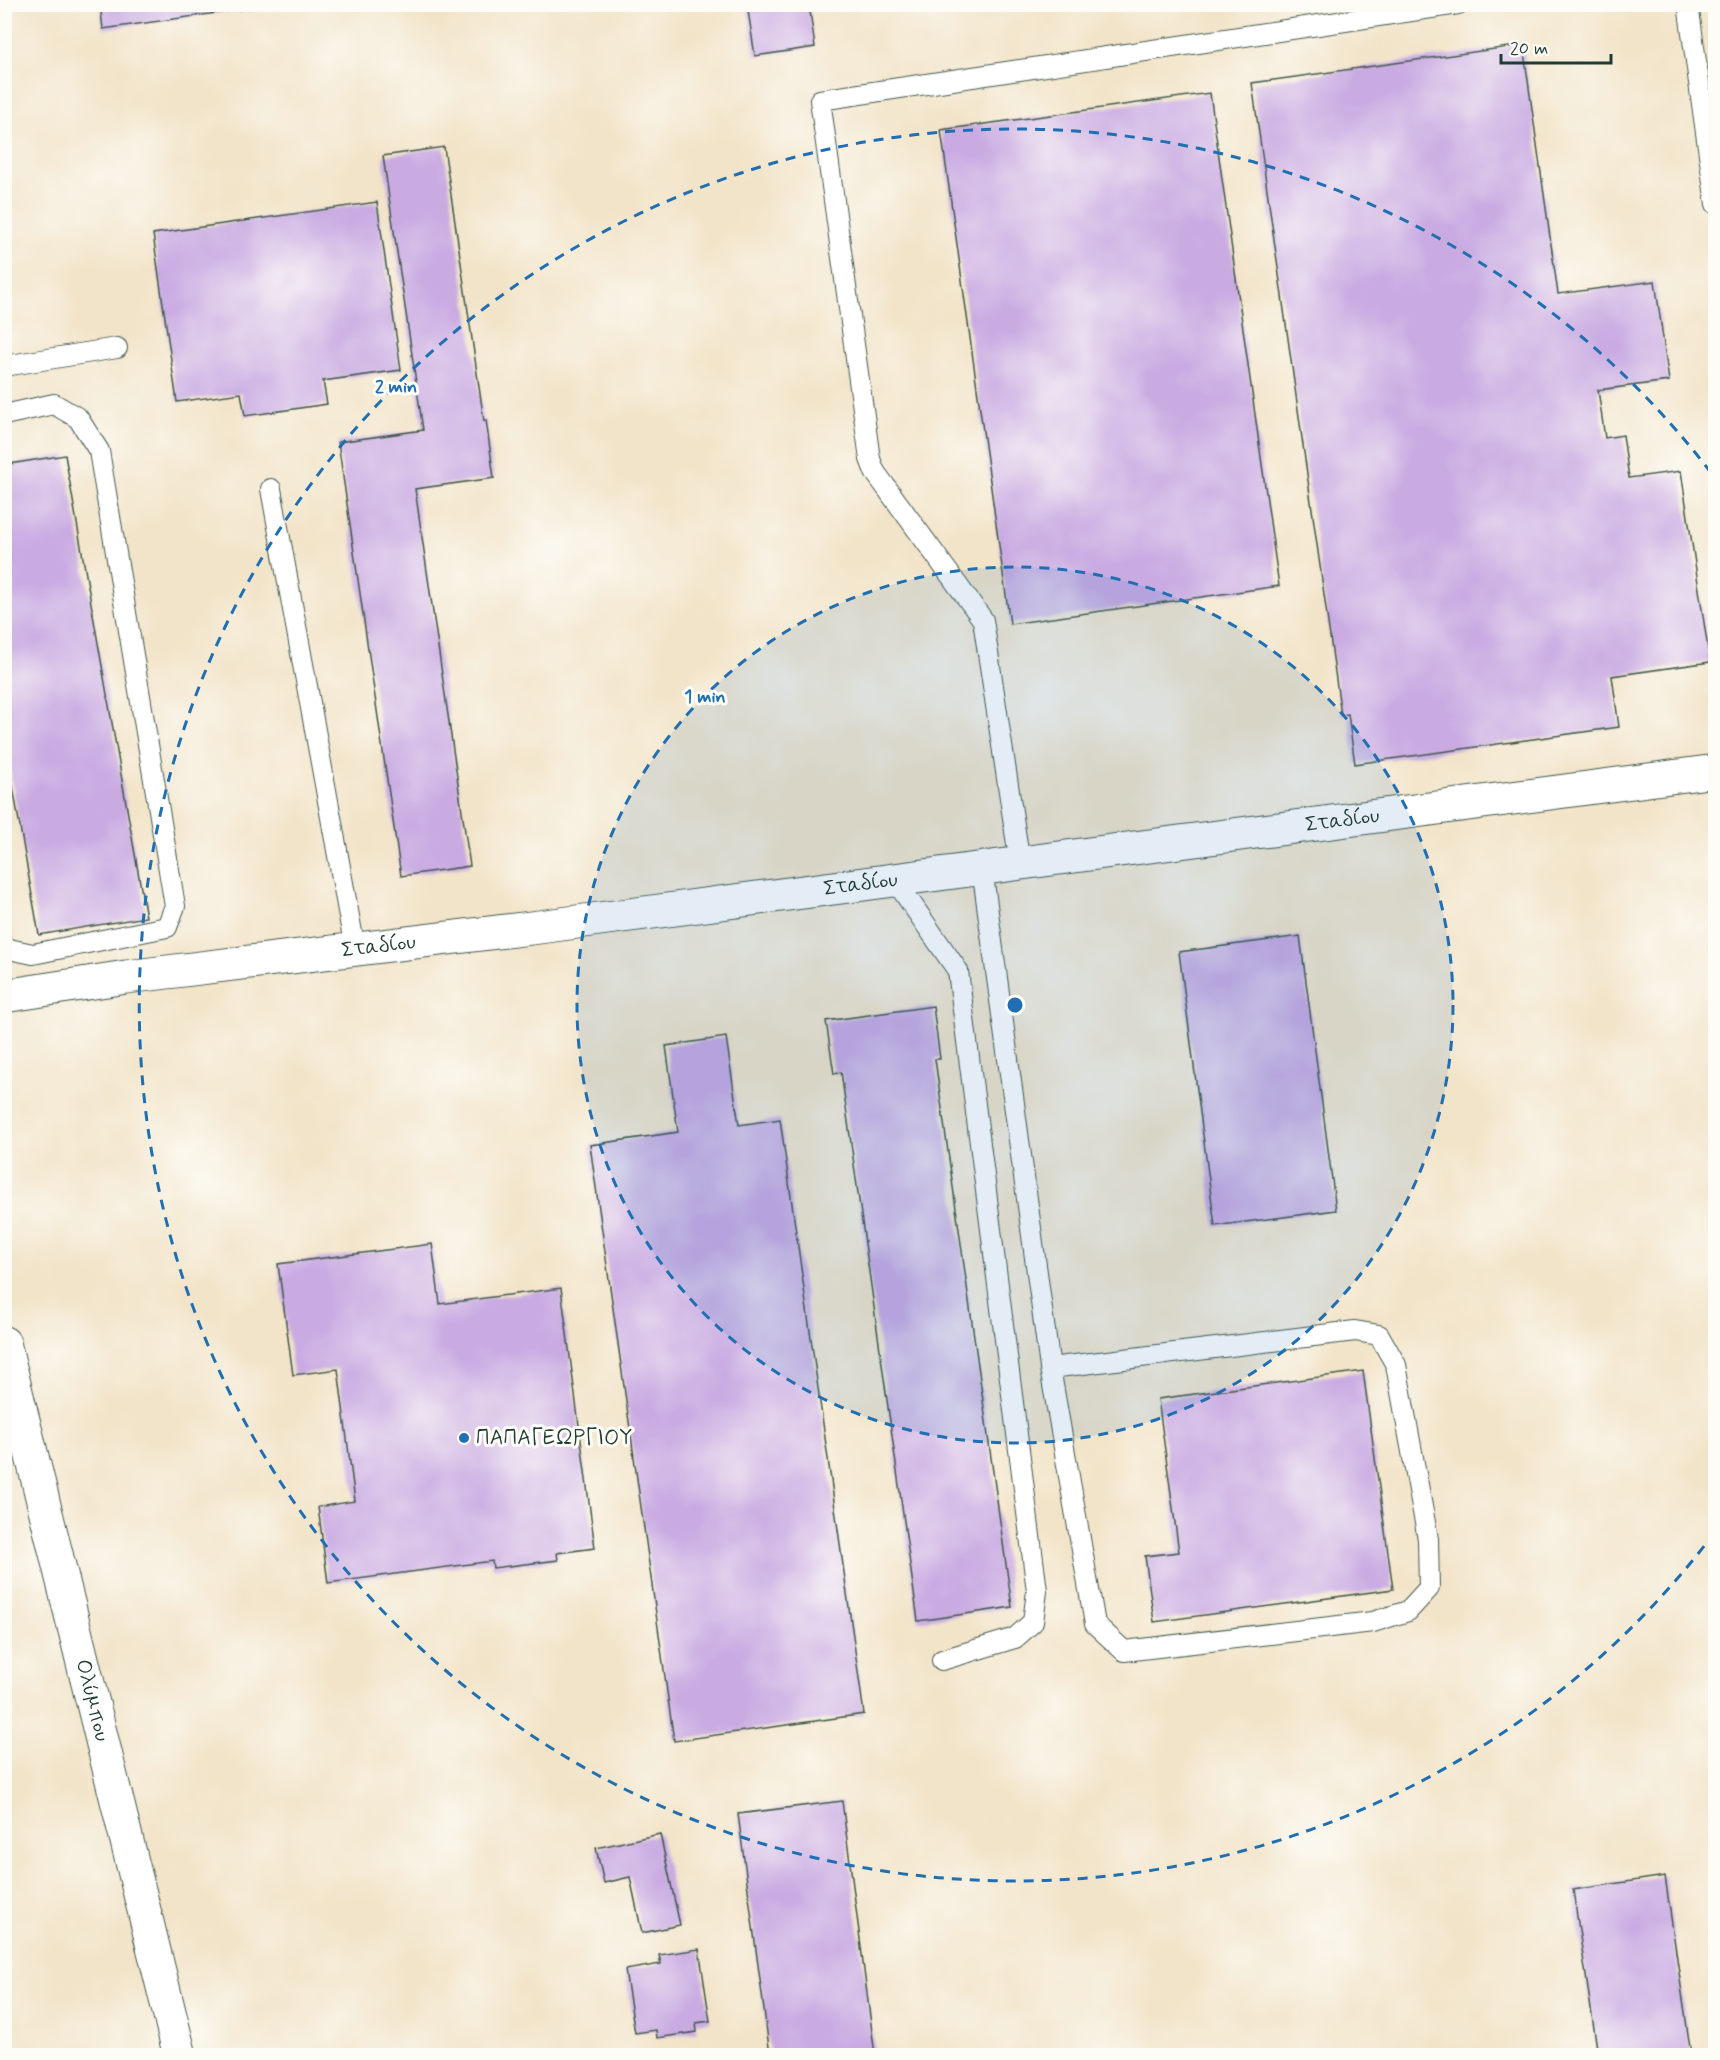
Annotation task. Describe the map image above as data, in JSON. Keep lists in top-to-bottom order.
{
  "streets": {
    "street": ["Σταδίου", "Ολύμπου"]
  },
  "places": ["ΠΑΠΑΓΕΩΡΓΙΟΥ"],
  "scale_bar": "20 m",
  "rings": ["2 min", "1 min"]
}
